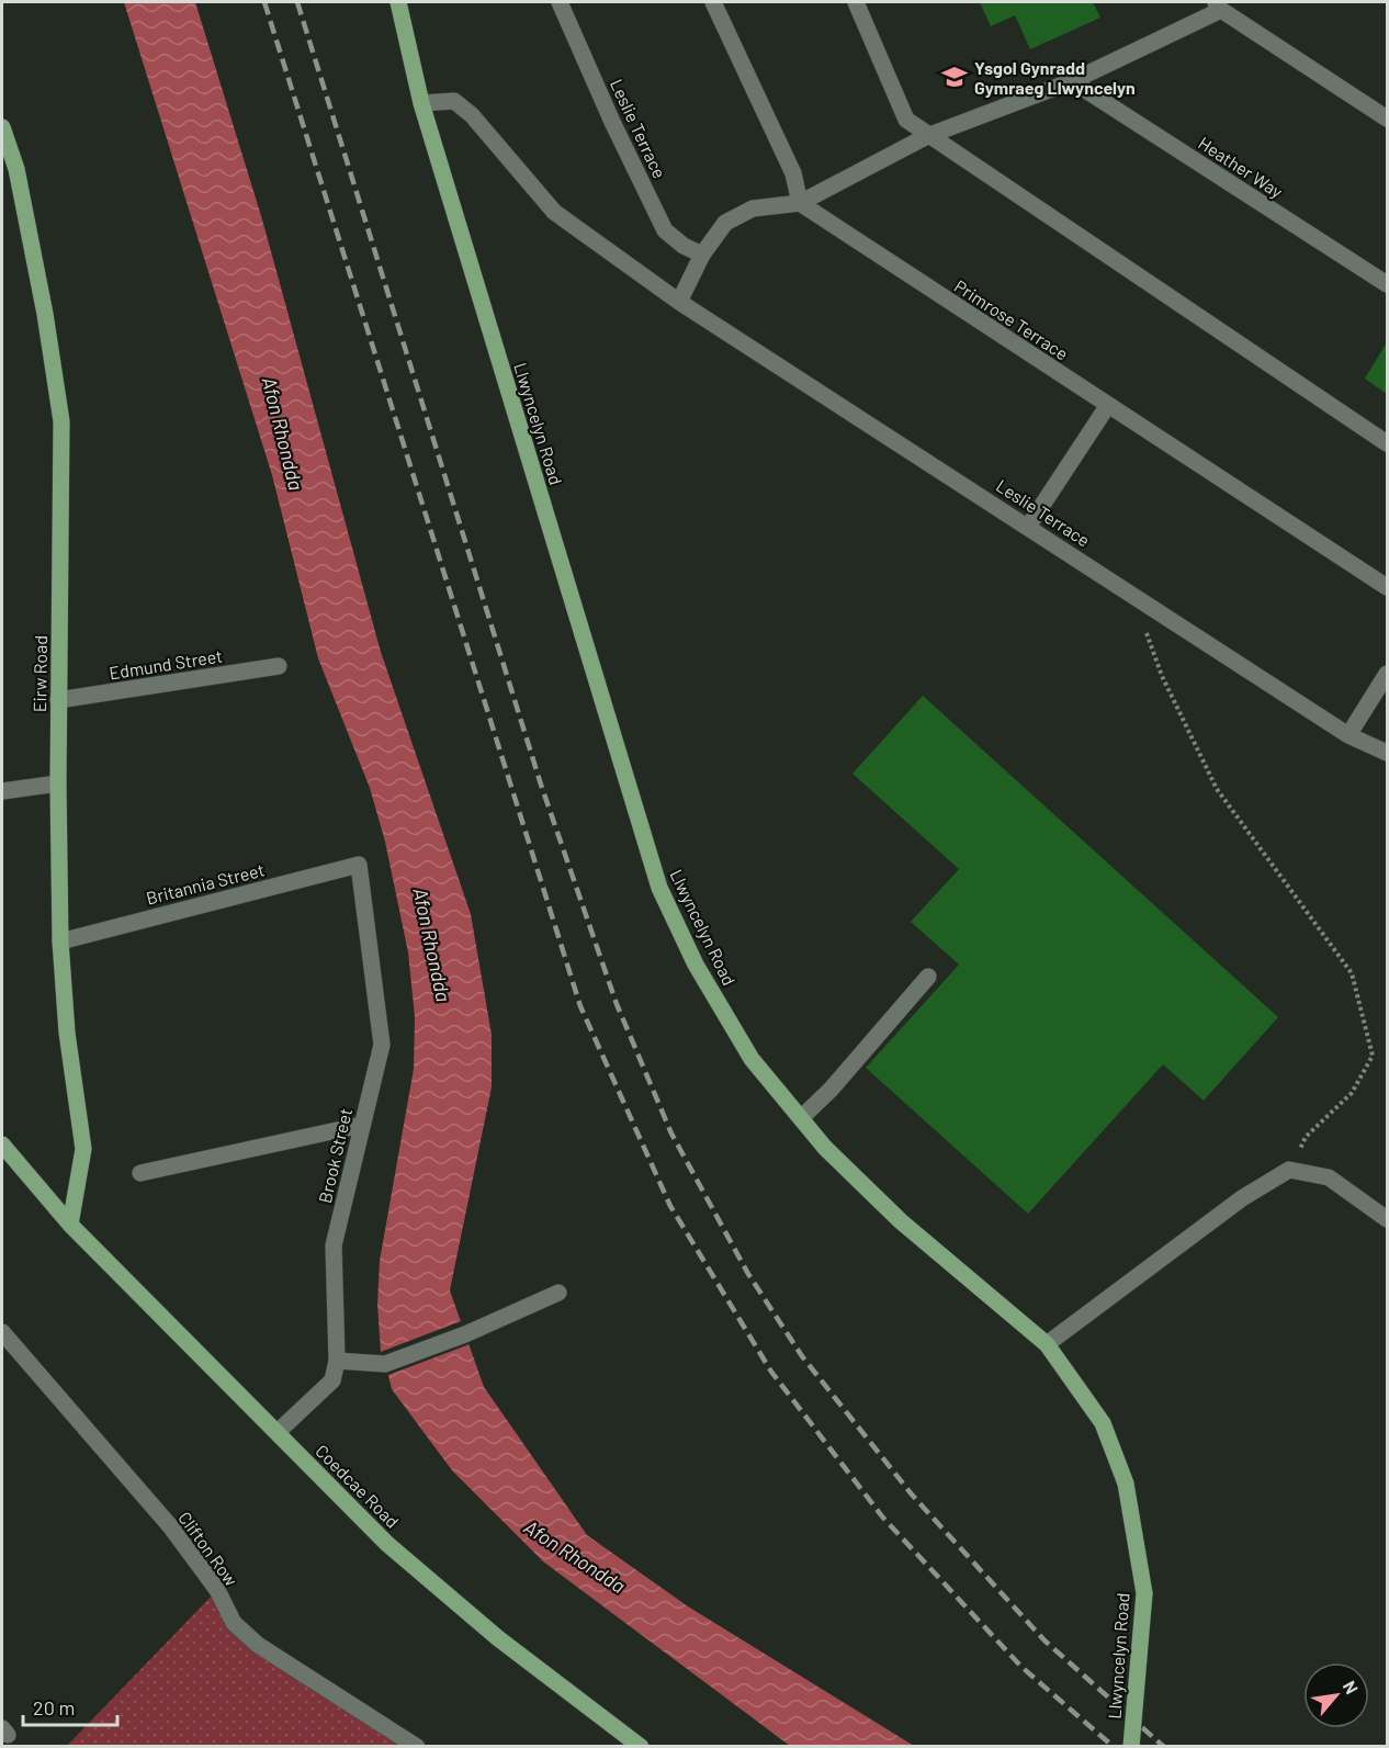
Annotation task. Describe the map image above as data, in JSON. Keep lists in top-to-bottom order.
{
  "streets": {
    "main road": ["Llwyncelyn Road", "Eirw Road", "Coedcae Road"],
    "street": [
      "Leslie Terrace",
      "Heather Way",
      "Primrose Terrace",
      "Edmund Street",
      "Britannia Street",
      "Brook Street",
      "Clifton Row"
    ]
  },
  "crossings": [
    ["Leslie Terrace", "Llwyncelyn Road"],
    ["Edmund Street", "Eirw Road"],
    ["Eirw Road", "Britannia Street"],
    ["Eirw Road", "Coedcae Road"],
    ["Britannia Street", "Brook Street"],
    ["Brook Street", "Coedcae Road"]
  ],
  "water": ["Afon Rhondda"],
  "places": {
    "school or university": ["Ysgol Gynradd Gymraeg Llwyncelyn"]
  },
  "scale_bar": "20 m",
  "north": "top right"
}
